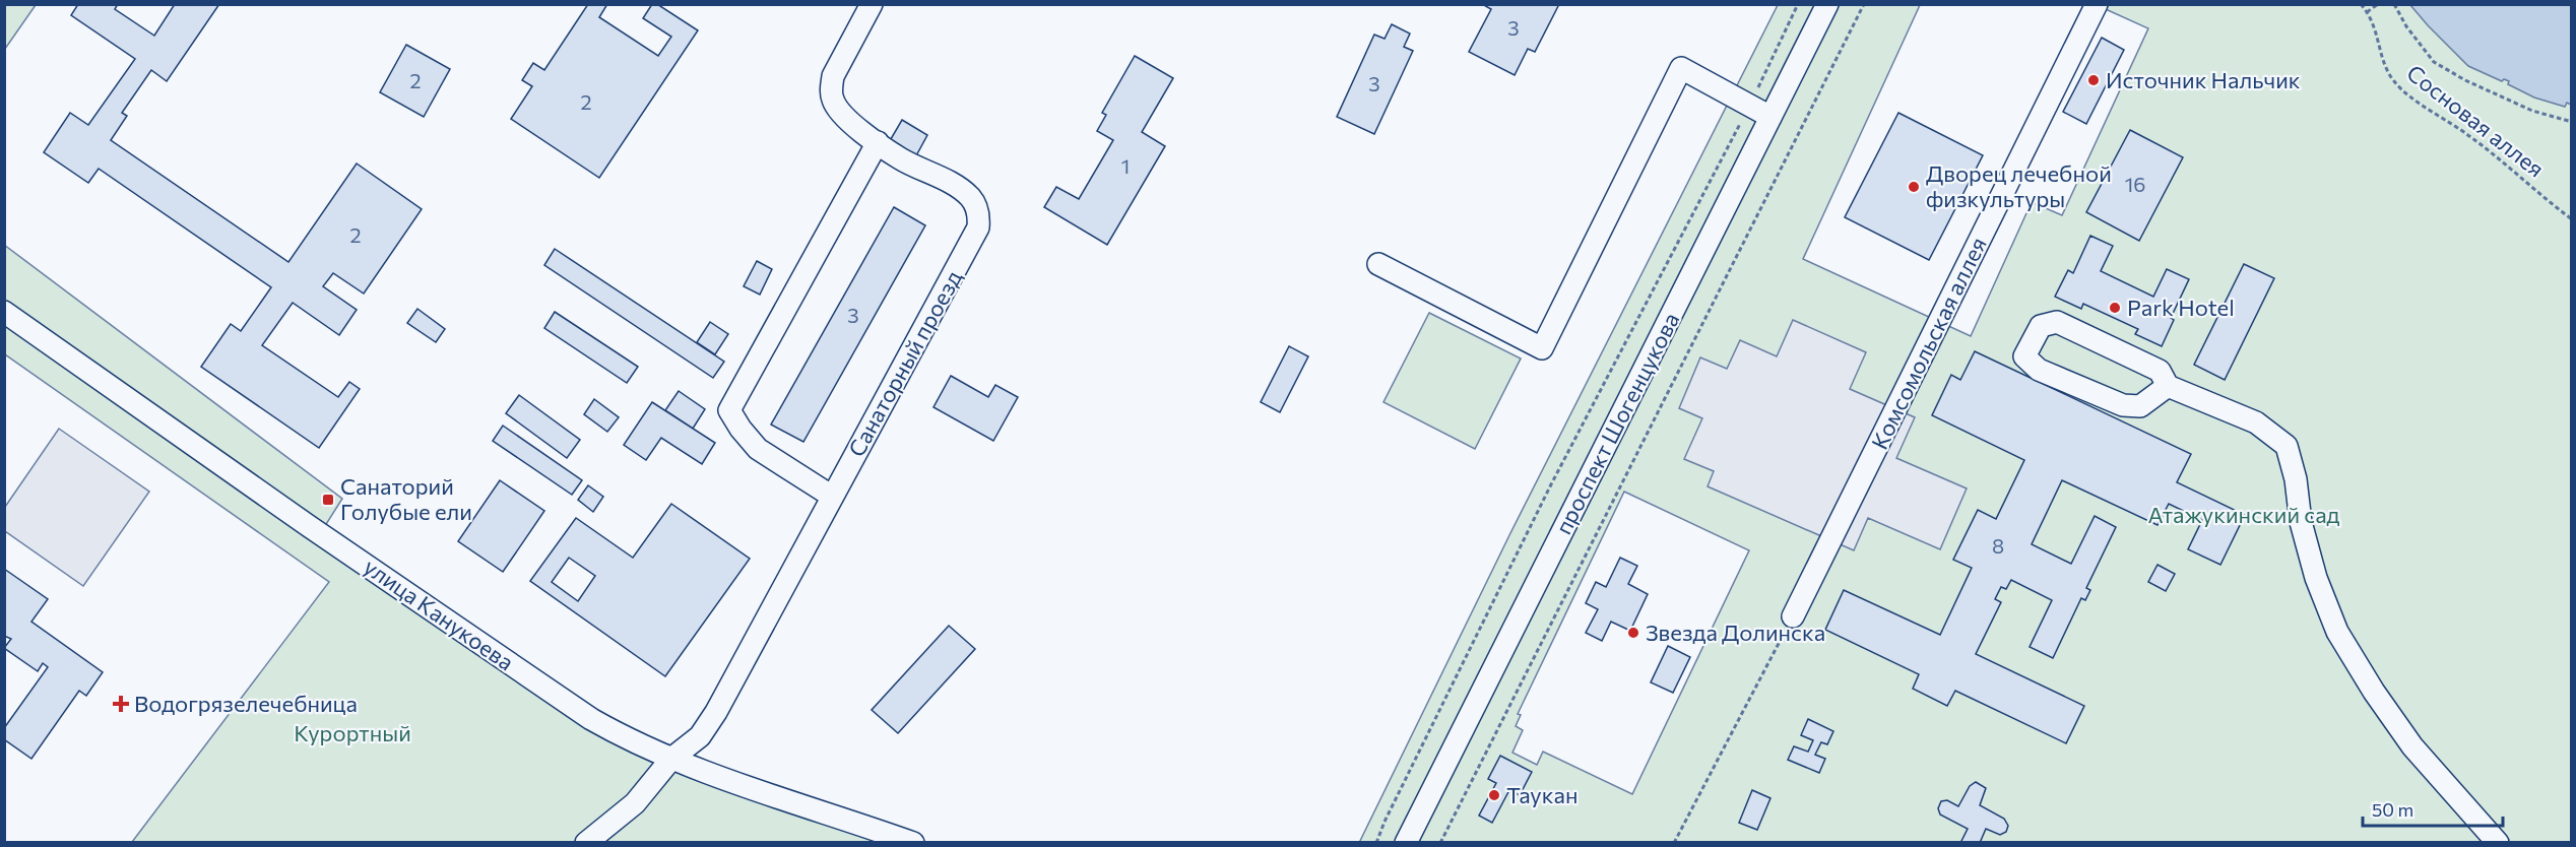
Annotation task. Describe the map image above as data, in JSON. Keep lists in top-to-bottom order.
{
  "streets": {
    "street": [
      "Комсомольская аллея",
      "Санаторный проезд",
      "проспект Шогенцукова",
      "улица Канукоева"
    ],
    "path": ["Сосновая аллея"]
  },
  "crossings": [
    ["Санаторный проезд", "улица Канукоева"]
  ],
  "parks": ["Атажукинский сад", "Курортный"],
  "places": {
    "other": [
      "Источник Нальчик",
      "Дворец лечебной физкультуры",
      "Park Hotel",
      "Звезда Долинска",
      "Таукан"
    ],
    "transit": ["Санаторий Голубые ели"],
    "health": ["Водогрязелечебница"]
  },
  "house_numbers": [
    "3",
    "2",
    "3",
    "2",
    "1",
    "16",
    "2",
    "3",
    "8"
  ],
  "scale_bar": "50 m"
}
